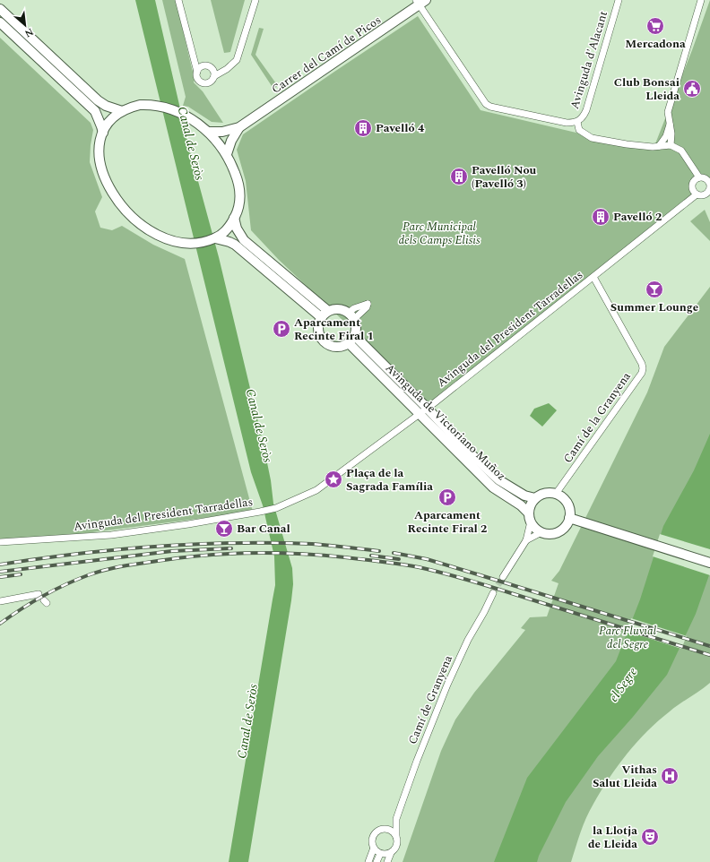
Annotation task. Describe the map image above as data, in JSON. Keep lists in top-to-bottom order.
{
  "streets": {
    "main road": ["Carrer del Camí de Picos", "Avinguda de Victoriano Muñoz"],
    "street": [
      "Avinguda d'Alacant",
      "Avinguda del President Tarradellas",
      "Camí de la Granyena",
      "Camí de Granyena"
    ]
  },
  "crossings": [
    ["Avinguda del President Tarradellas", "Camí de la Granyena"],
    ["Avinguda del President Tarradellas", "Avinguda de Victoriano Muñoz"],
    ["Camí de la Granyena", "Avinguda de Victoriano Muñoz"]
  ],
  "water": ["Canal de Seròs", "el Segre"],
  "parks": ["Parc Municipal dels Camps Elisis", "Parc Fluvial del Segre"],
  "places": {
    "supermarket": ["Mercadona"],
    "public building": ["Club Bonsai Lleida"],
    "building": ["Pavelló 4", "Pavelló Nou (Pavelló 3)", "Pavelló 2"],
    "bar": ["Summer Lounge", "Bar Canal"],
    "parking": ["Aparcament Recinte Firal 1", "Aparcament Recinte Firal 2"],
    "place": ["Plaça de la Sagrada Família"],
    "hospital": ["Vithas Salut Lleida"],
    "theatre": ["la Llotja de Lleida"]
  },
  "north": "bottom right"
}
